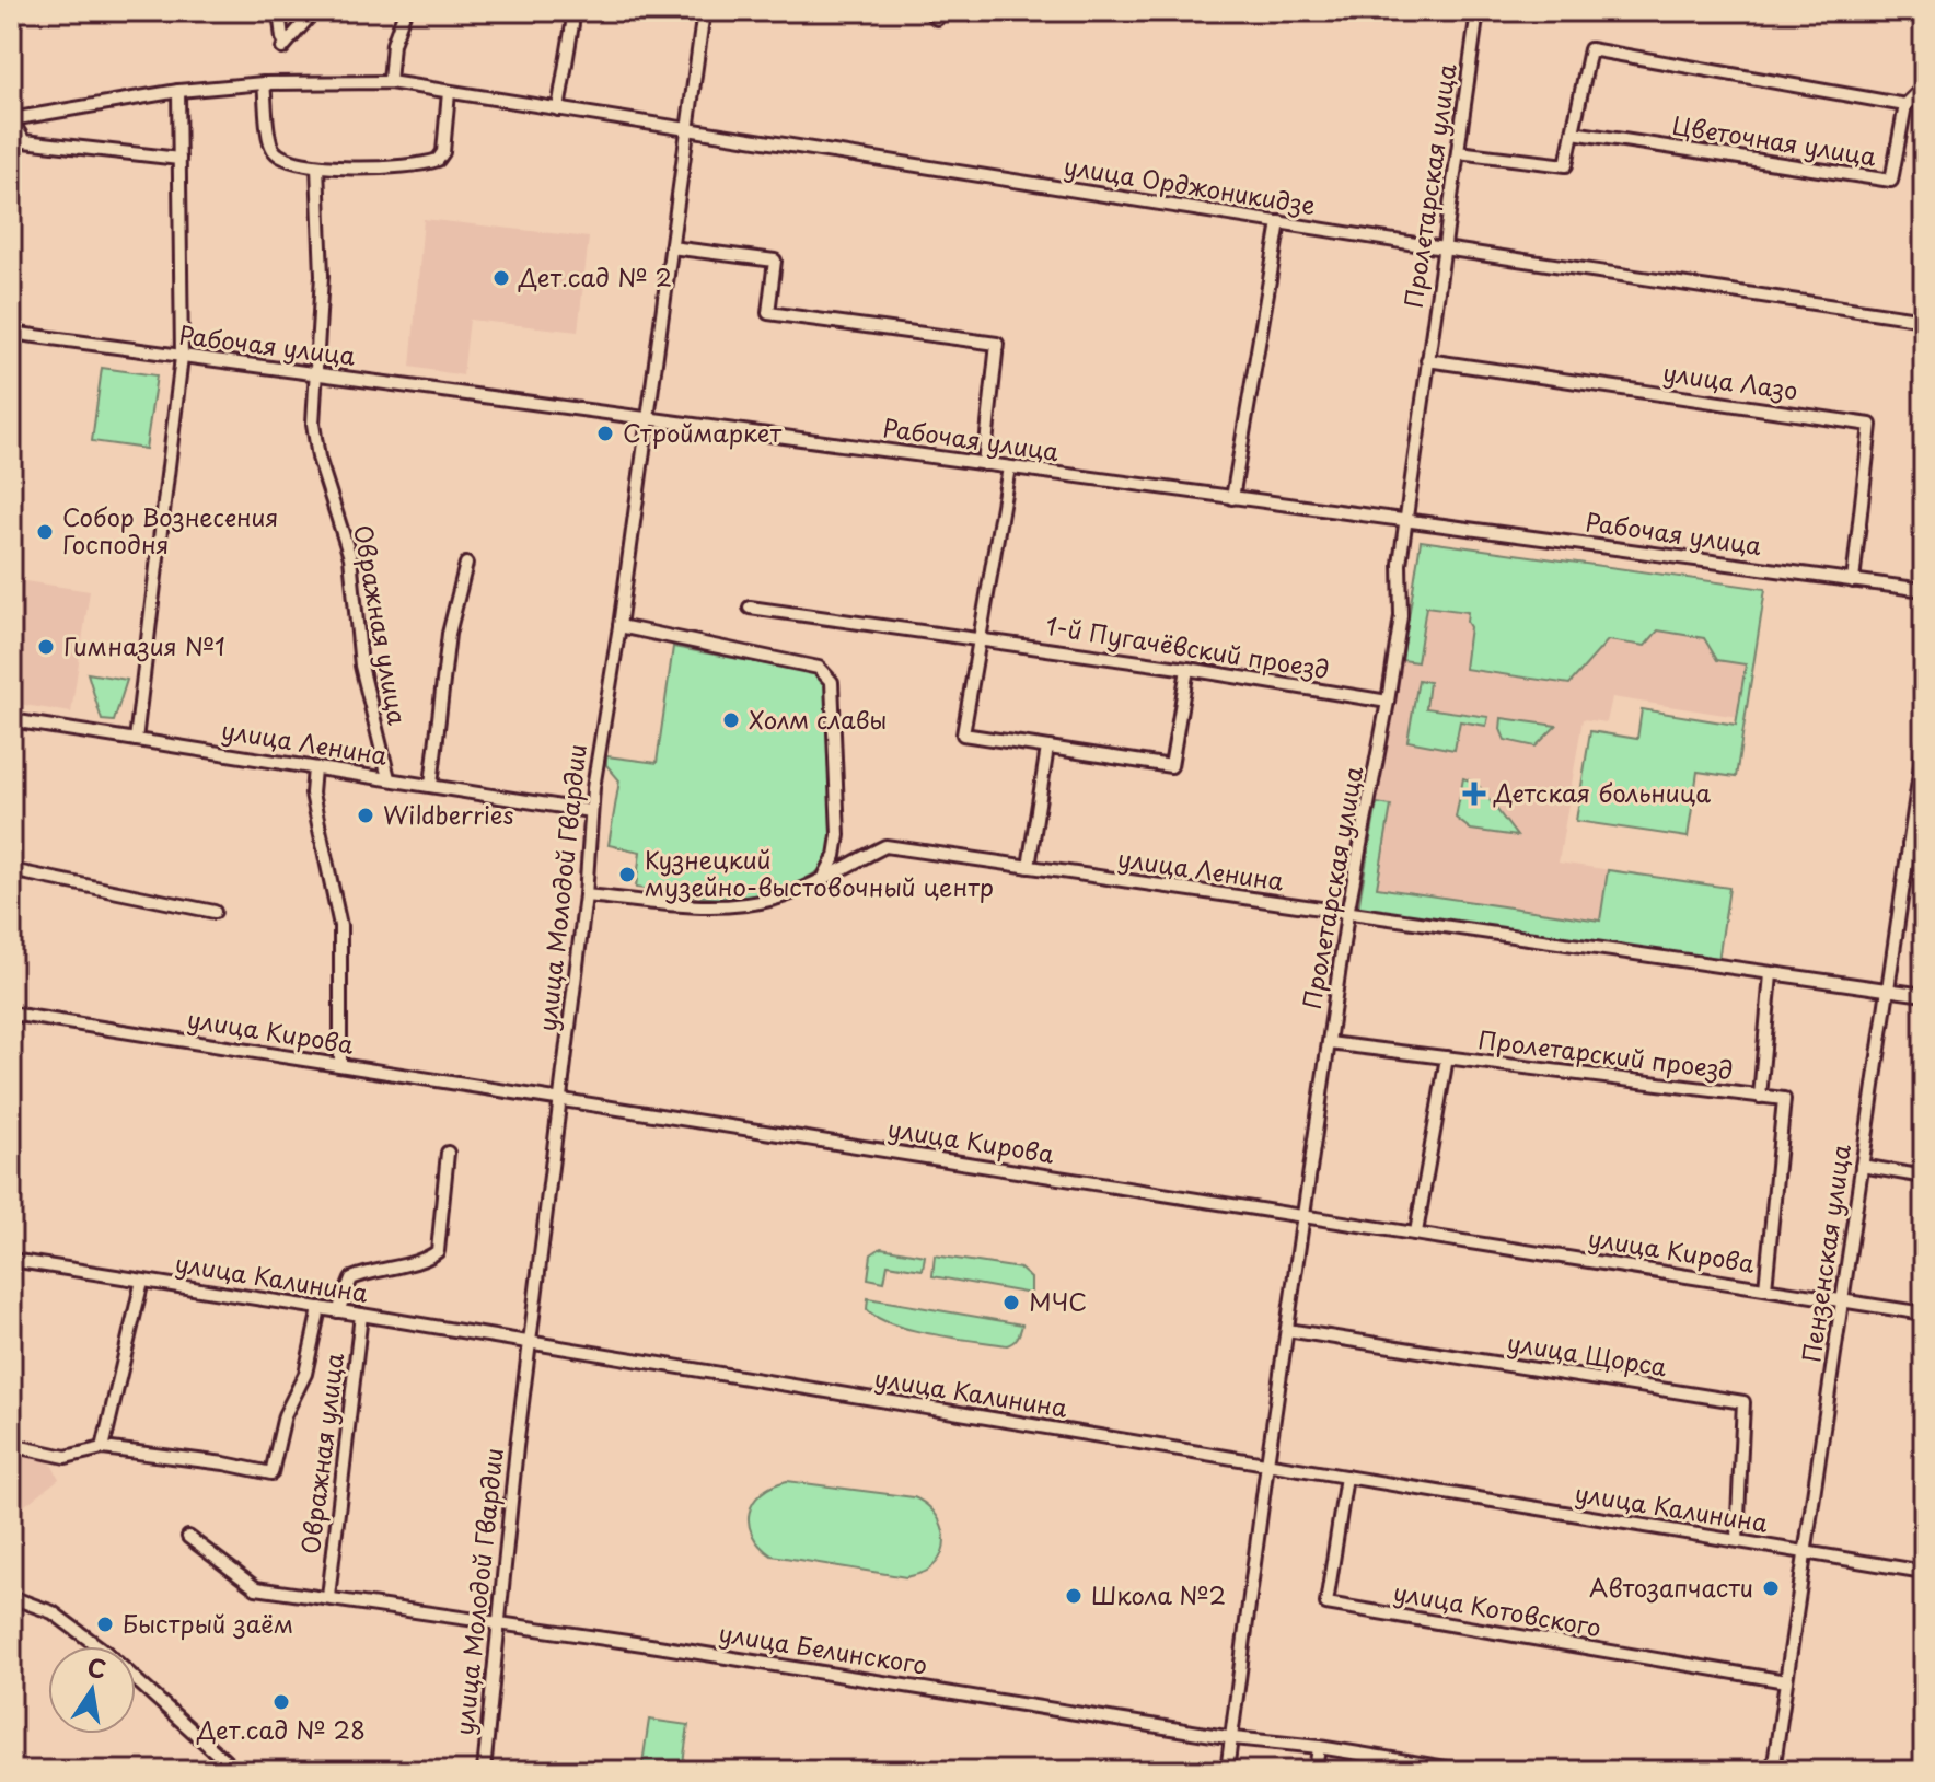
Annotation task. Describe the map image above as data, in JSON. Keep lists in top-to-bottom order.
{
  "streets": {
    "street": [
      "Цветочная улица",
      "улица Орджоникидзе",
      "Пролетарская улица",
      "Рабочая улица",
      "улица Лазо",
      "Овражная улица",
      "1-й Пугачёвский проезд",
      "улица Ленина",
      "улица Молодой Гвардии",
      "улица Кирова",
      "Пролетарский проезд",
      "Пензенская улица",
      "улица Калинина",
      "улица Щорса",
      "улица Котовского",
      "улица Белинского"
    ]
  },
  "crossings": [
    ["улица Орджоникидзе", "Пролетарская улица"],
    ["улица Орджоникидзе", "улица Молодой Гвардии"],
    ["Пролетарская улица", "Рабочая улица"],
    ["Пролетарская улица", "улица Лазо"],
    ["Пролетарская улица", "1-й Пугачёвский проезд"],
    ["Пролетарская улица", "улица Ленина"],
    ["Пролетарская улица", "улица Кирова"],
    ["Пролетарская улица", "Пролетарский проезд"],
    ["Пролетарская улица", "улица Калинина"],
    ["Пролетарская улица", "улица Щорса"],
    ["Пролетарская улица", "улица Белинского"],
    ["Рабочая улица", "улица Лазо"],
    ["Рабочая улица", "Овражная улица"],
    ["Рабочая улица", "улица Молодой Гвардии"],
    ["Овражная улица", "улица Ленина"],
    ["Овражная улица", "улица Калинина"],
    ["Овражная улица", "улица Белинского"],
    ["улица Ленина", "улица Молодой Гвардии"],
    ["улица Ленина", "Пролетарский проезд"],
    ["улица Ленина", "Пензенская улица"],
    ["улица Молодой Гвардии", "улица Кирова"],
    ["улица Молодой Гвардии", "улица Калинина"],
    ["улица Молодой Гвардии", "улица Белинского"],
    ["улица Кирова", "Пролетарский проезд"],
    ["улица Кирова", "Пензенская улица"],
    ["Пензенская улица", "улица Калинина"],
    ["Пензенская улица", "улица Котовского"],
    ["улица Калинина", "улица Щорса"],
    ["улица Калинина", "улица Котовского"]
  ],
  "places": {
    "other": [
      "Дет.сад № 2",
      "Строймаркет",
      "Собор Вознесения Господня",
      "Гимназия №1",
      "Холм славы",
      "Wildberries",
      "Кузнецкий музейно-выстовочный центр",
      "МЧС",
      "Автозапчасти",
      "Школа №2",
      "Быстрый заём",
      "Дет.сад № 28"
    ],
    "health": ["Детская больница"]
  },
  "north": "top"
}
